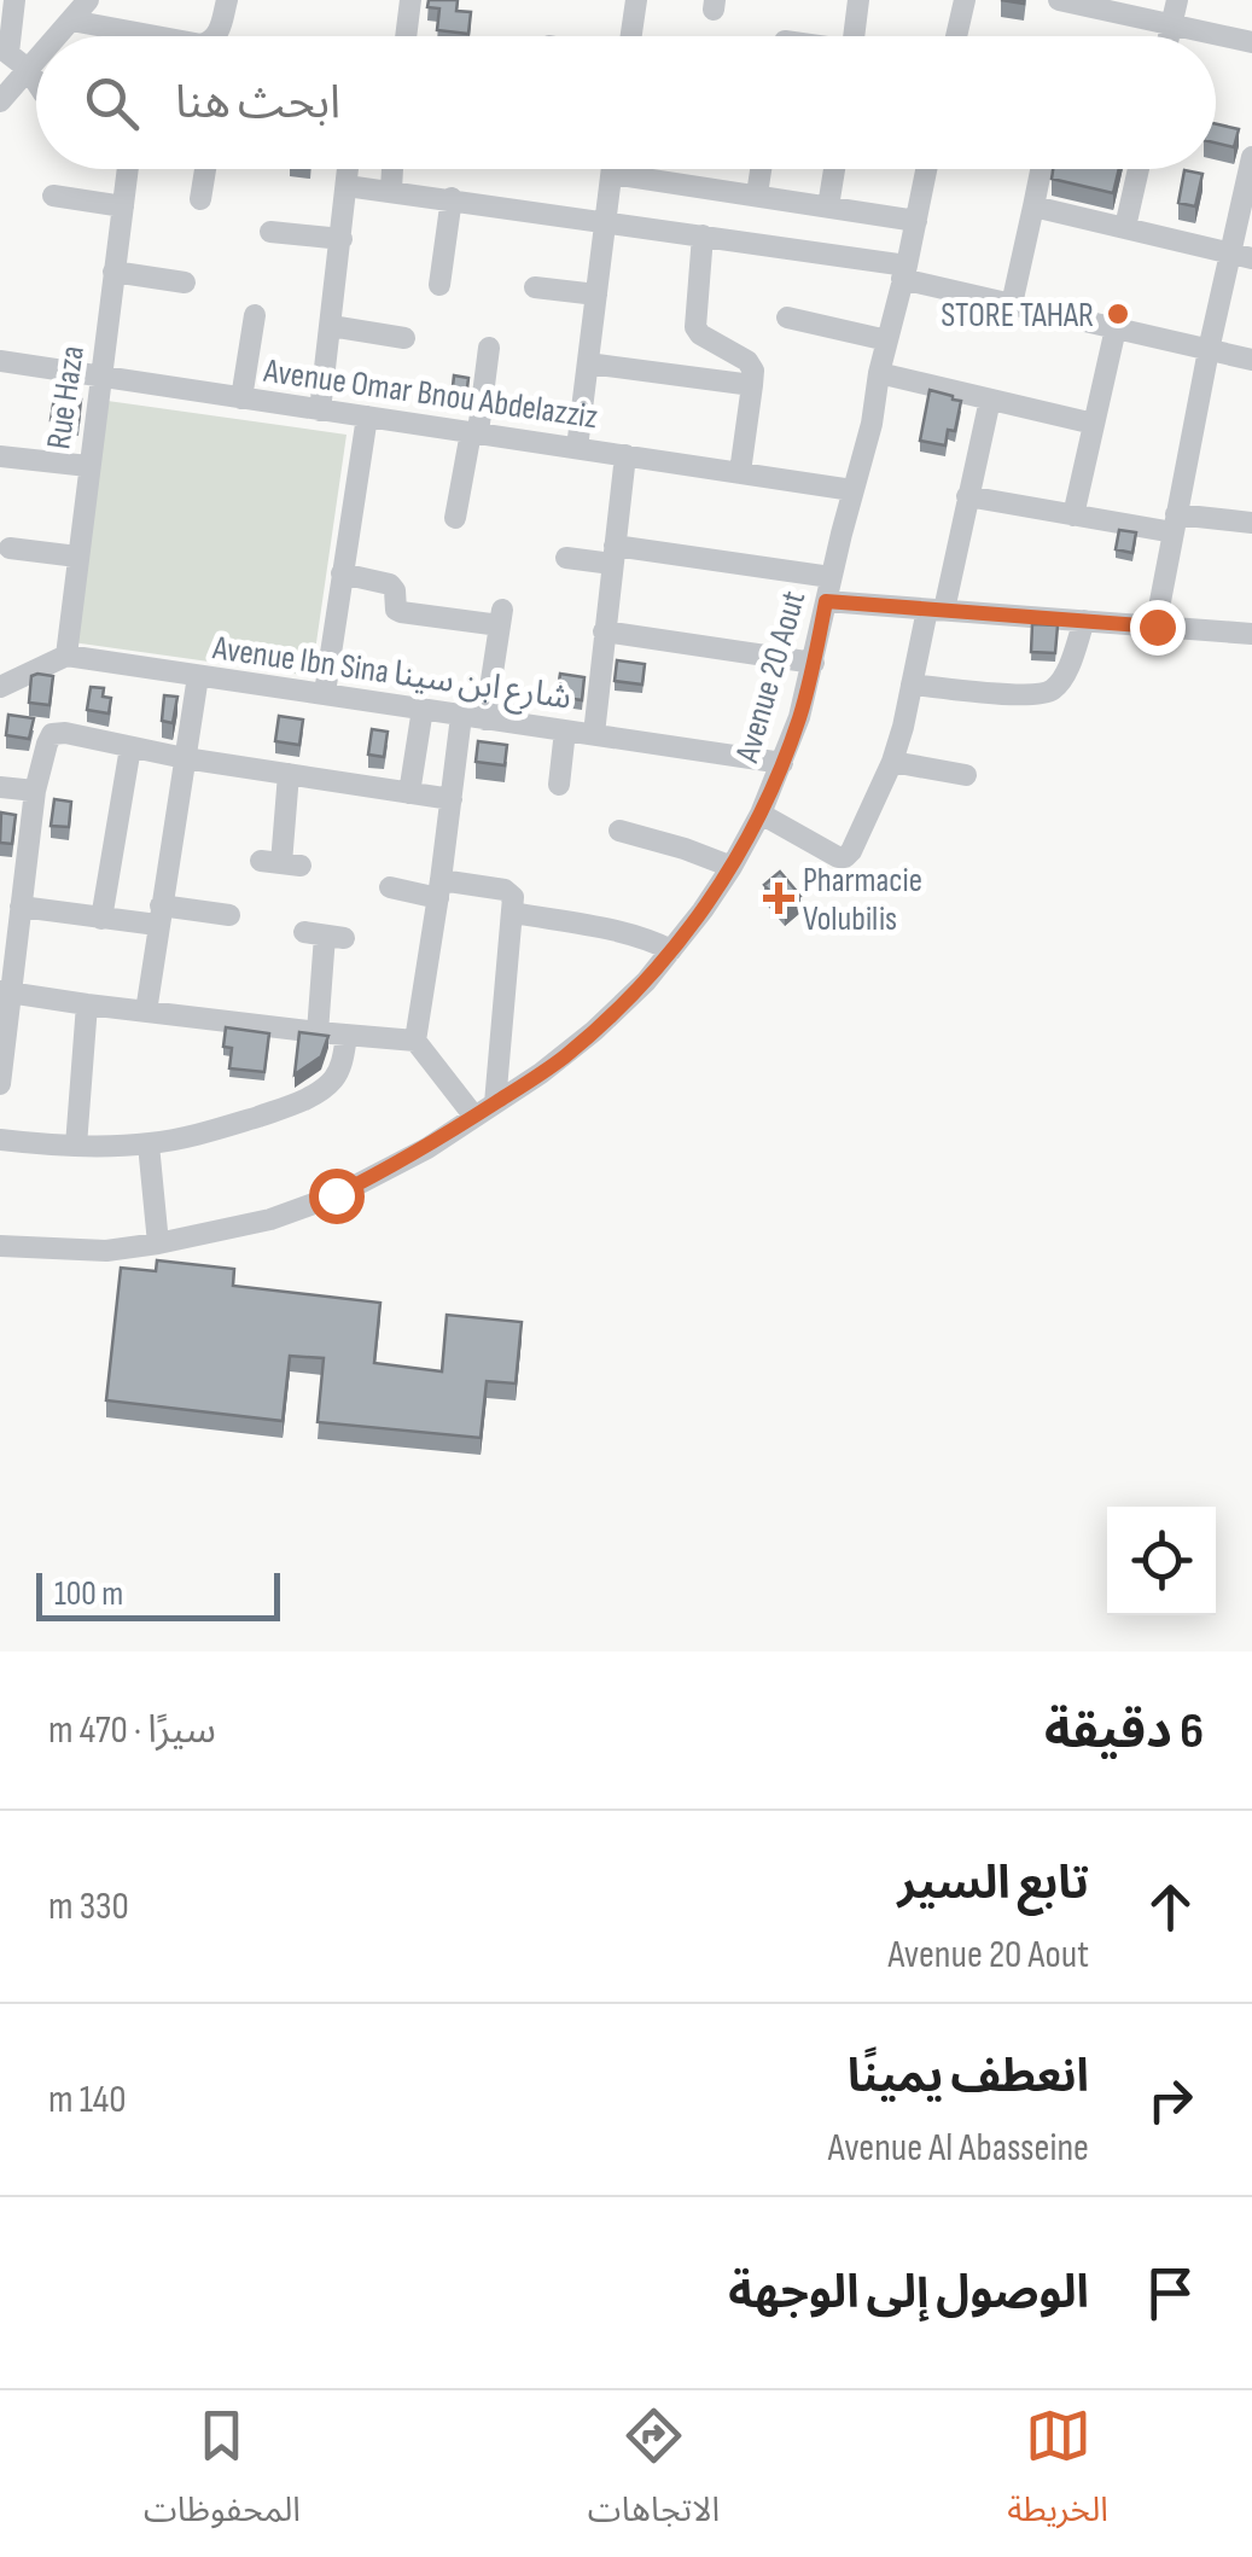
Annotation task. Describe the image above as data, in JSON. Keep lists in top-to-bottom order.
{
  "streets": {
    "street": [
      "Avenue Omar Bnou Abdelazziz",
      "Rue Haza",
      "Avenue Ibn Sina شارع ابن سينا",
      "Avenue 20 Aout"
    ]
  },
  "crossings": [
    ["Avenue Omar Bnou Abdelazziz", "Rue Haza"],
    ["Avenue Omar Bnou Abdelazziz", "Avenue 20 Aout"],
    ["Rue Haza", "Avenue Ibn Sina شارع ابن سينا"],
    ["Avenue Ibn Sina شارع ابن سينا", "Avenue 20 Aout"]
  ],
  "places": {
    "other": ["STORE TAHAR"],
    "health": ["Pharmacie Volubilis"]
  },
  "scale_bar": "100 m",
  "page": {
    "search": "ابحث هنا",
    "scale": "100 m",
    "heading": ["6 دقيقة", "سيرًا · 470 m"],
    "list": [
      ["تابع السير", "Avenue 20 Aout", "330 m"],
      ["انعطف يمينًا", "Avenue Al Abasseine", "140 m"],
      "الوصول إلى الوجهة"
    ],
    "nav": ["الخريطة", "الاتجاهات", "المحفوظات"]
  }
}
